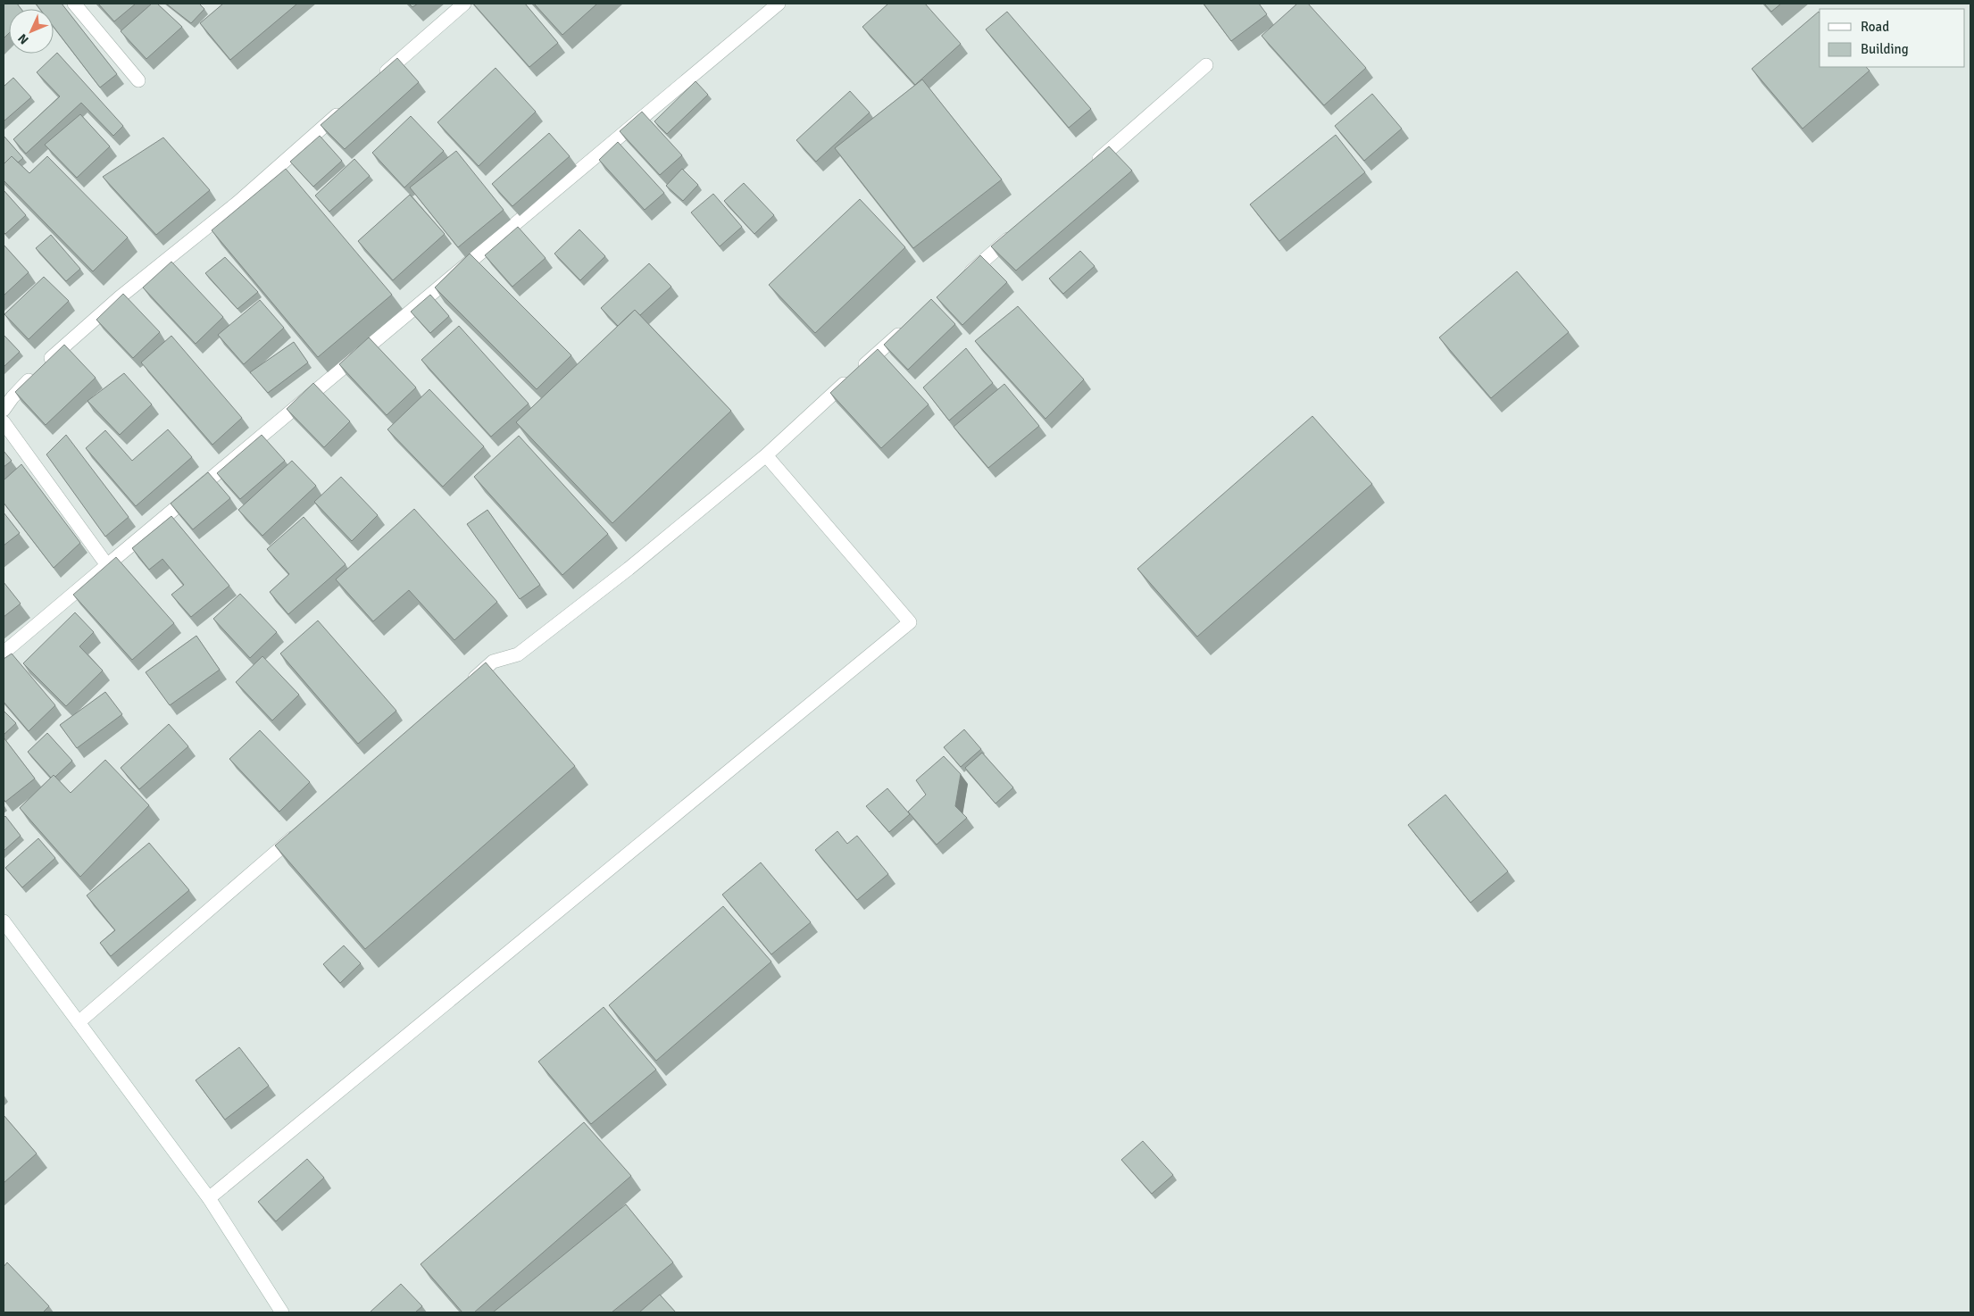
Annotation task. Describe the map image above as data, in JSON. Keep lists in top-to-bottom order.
{
  "legend": ["Road", "Building"],
  "north": "bottom left"
}
